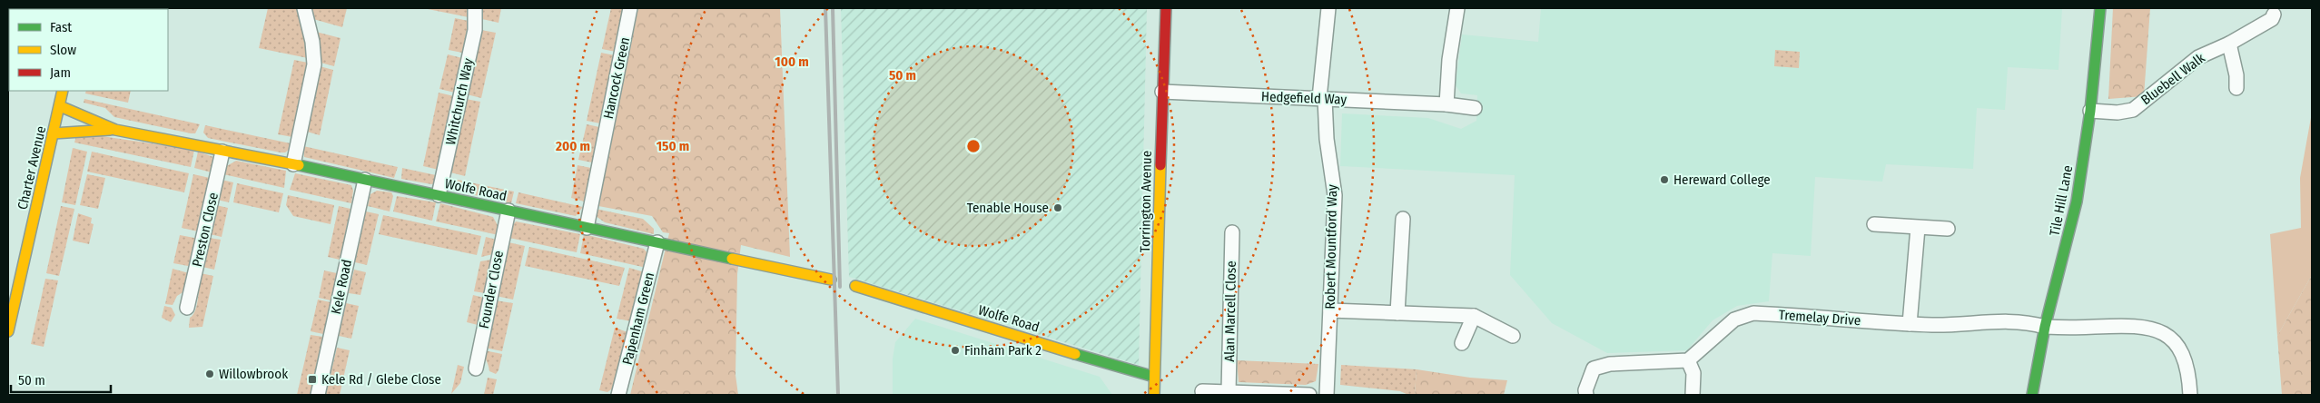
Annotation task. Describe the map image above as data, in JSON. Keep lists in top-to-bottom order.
{
  "streets": {
    "street": [
      "Hancock Green",
      "Bluebell Walk",
      "Hedgefield Way",
      "Whitchurch Way",
      "Charter Avenue",
      "Wolfe Road",
      "Tile Hill Lane",
      "Torrington Avenue",
      "Preston Close",
      "Robert Mountford Way",
      "Kele Road",
      "Founder Close",
      "Alan Marcell Close",
      "Tremelay Drive",
      "Papenham Green"
    ]
  },
  "crossings": [
    ["Hancock Green", "Wolfe Road"],
    ["Bluebell Walk", "Tile Hill Lane"],
    ["Hedgefield Way", "Torrington Avenue"],
    ["Hedgefield Way", "Robert Mountford Way"],
    ["Whitchurch Way", "Wolfe Road"],
    ["Charter Avenue", "Wolfe Road"],
    ["Wolfe Road", "Torrington Avenue"],
    ["Wolfe Road", "Preston Close"],
    ["Wolfe Road", "Kele Road"],
    ["Wolfe Road", "Founder Close"],
    ["Wolfe Road", "Papenham Green"],
    ["Tile Hill Lane", "Tremelay Drive"]
  ],
  "places": {
    "other": [
      "Hereward College",
      "Tenable House",
      "Finham Park 2",
      "Willowbrook"
    ],
    "transit": ["Kele Rd / Glebe Close"]
  },
  "legend": ["Fast", "Slow", "Jam"],
  "scale_bar": "50 m",
  "rings": [
    "100 m",
    "50 m",
    "150 m",
    "200 m"
  ]
}
